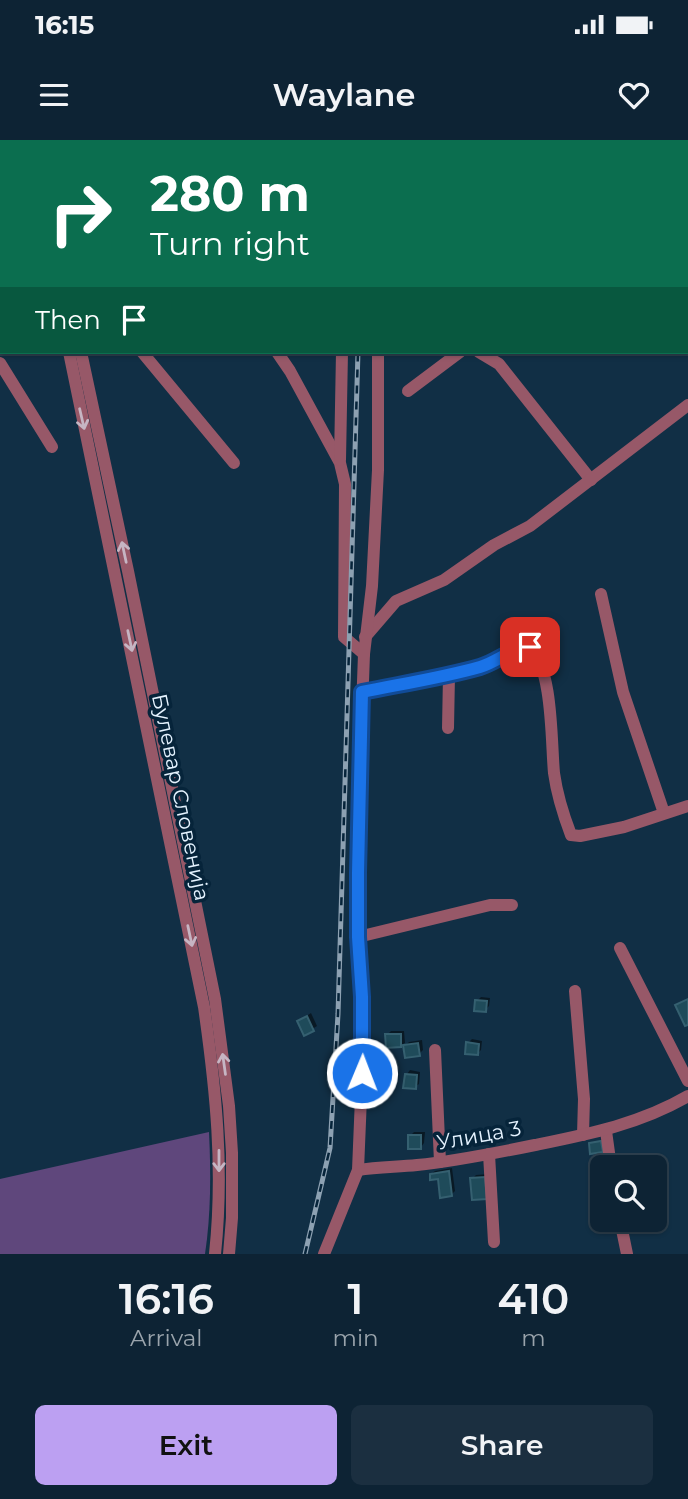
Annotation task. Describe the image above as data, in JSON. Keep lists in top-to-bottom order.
{
  "streets": {
    "street": ["Булевар Словенија", "Улица 3"]
  },
  "page": {
    "status": "16:15",
    "header": "Waylane",
    "turn": ["280 m", "Turn right"],
    "then": "Then",
    "eta": [
      "16:16",
      "Arrival",
      "1",
      "min",
      "410",
      "m"
    ],
    "buttons": ["Exit", "Share"]
  }
}
